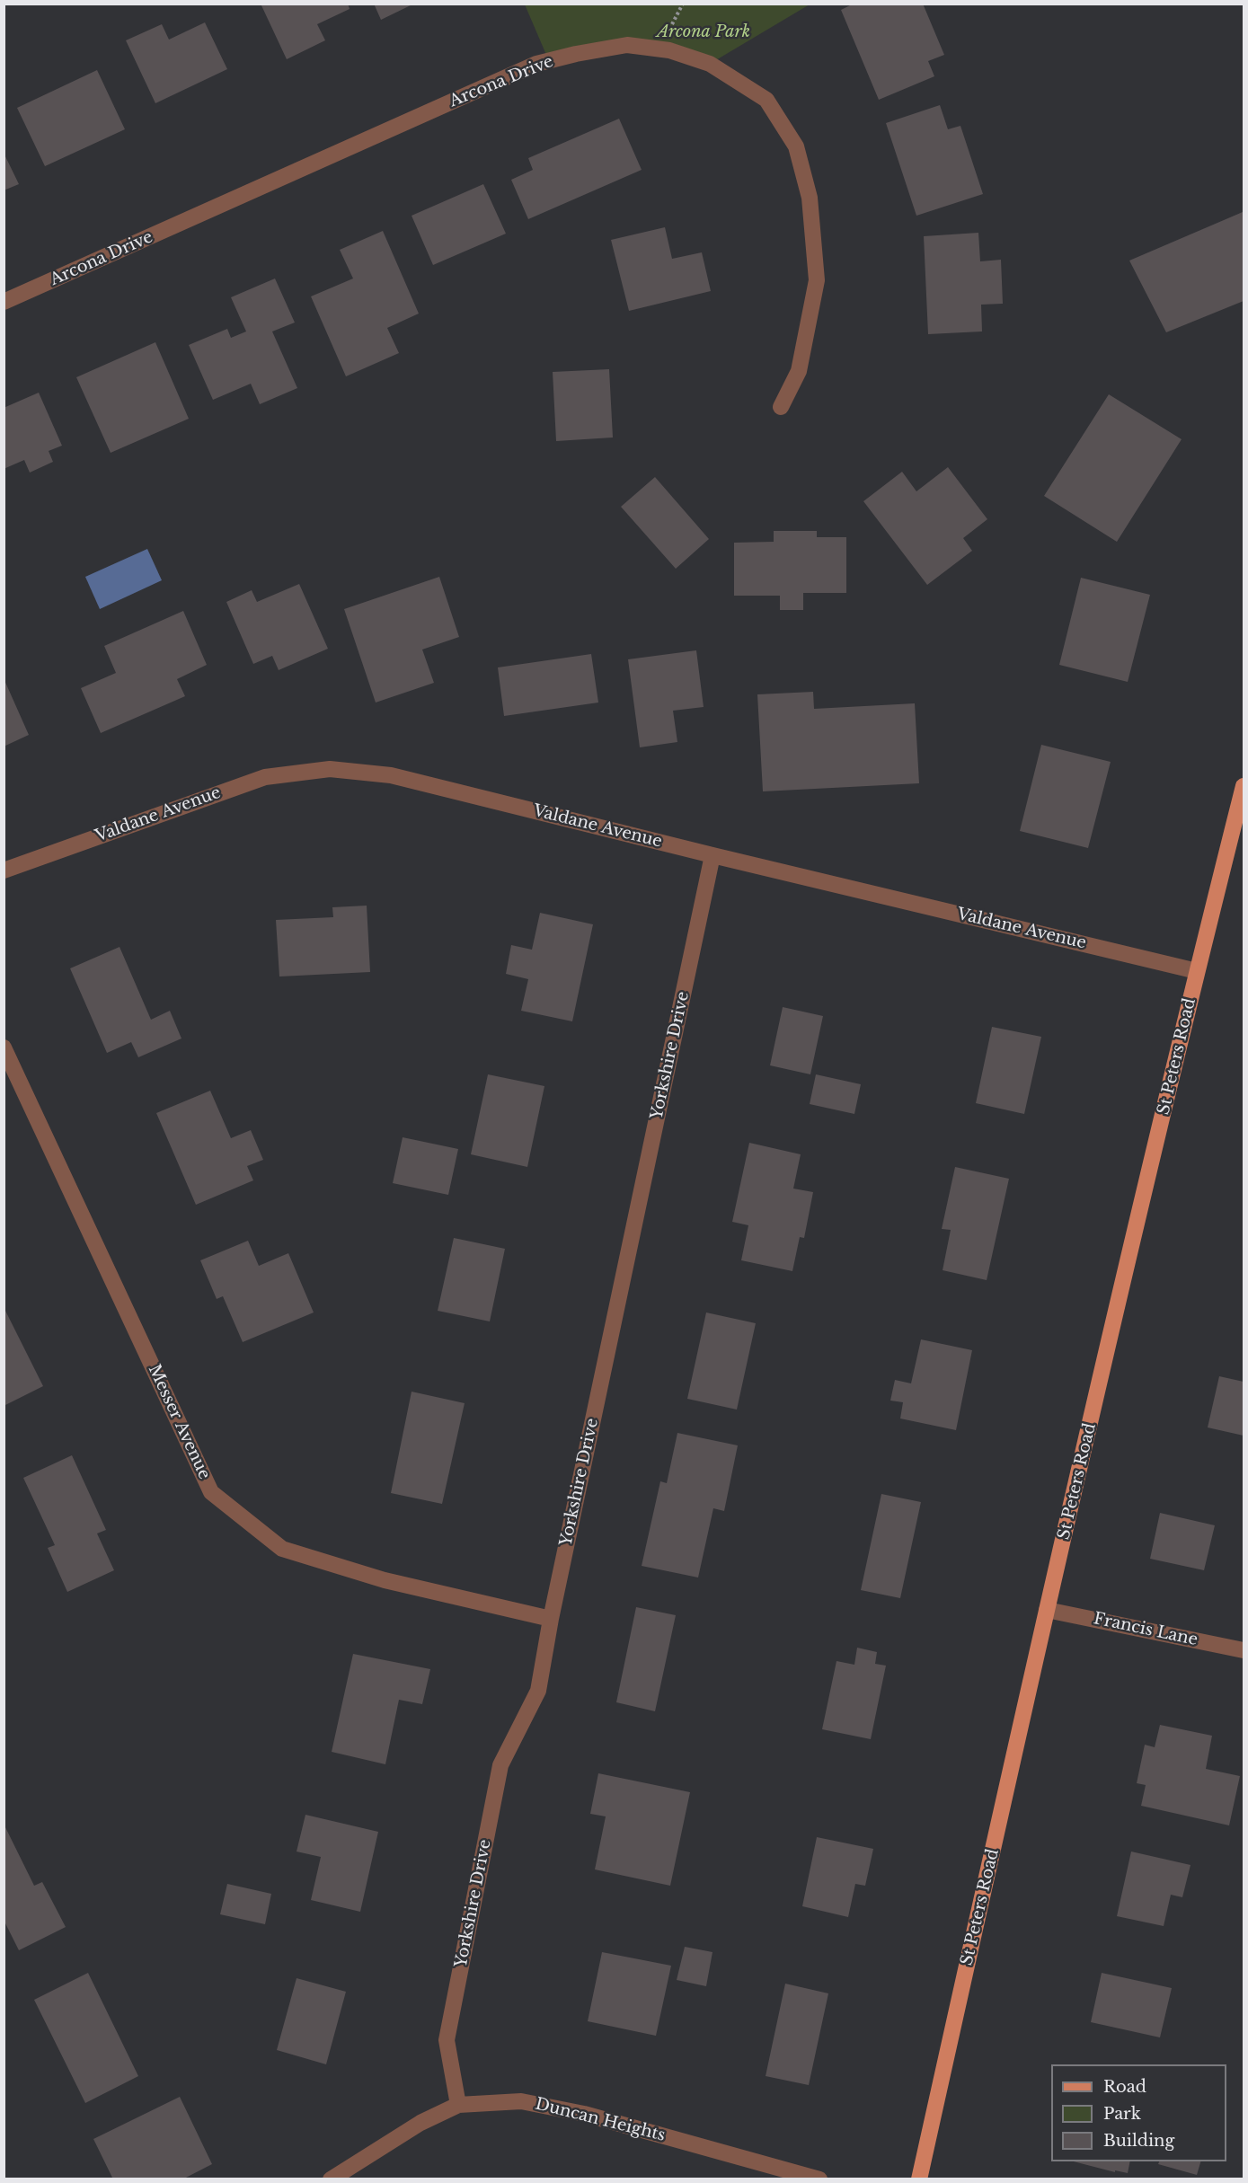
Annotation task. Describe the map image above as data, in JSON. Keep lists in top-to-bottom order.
{
  "streets": {
    "main road": ["St Peters Road"],
    "street": [
      "Arcona Drive",
      "Valdane Avenue",
      "Yorkshire Drive",
      "Messer Avenue",
      "Francis Lane",
      "Duncan Heights"
    ]
  },
  "crossings": [
    ["Valdane Avenue", "Yorkshire Drive"],
    ["Valdane Avenue", "St Peters Road"],
    ["Yorkshire Drive", "Messer Avenue"],
    ["Yorkshire Drive", "Duncan Heights"],
    ["St Peters Road", "Francis Lane"]
  ],
  "parks": ["Arcona Park"],
  "legend": ["Road", "Park", "Building"]
}
